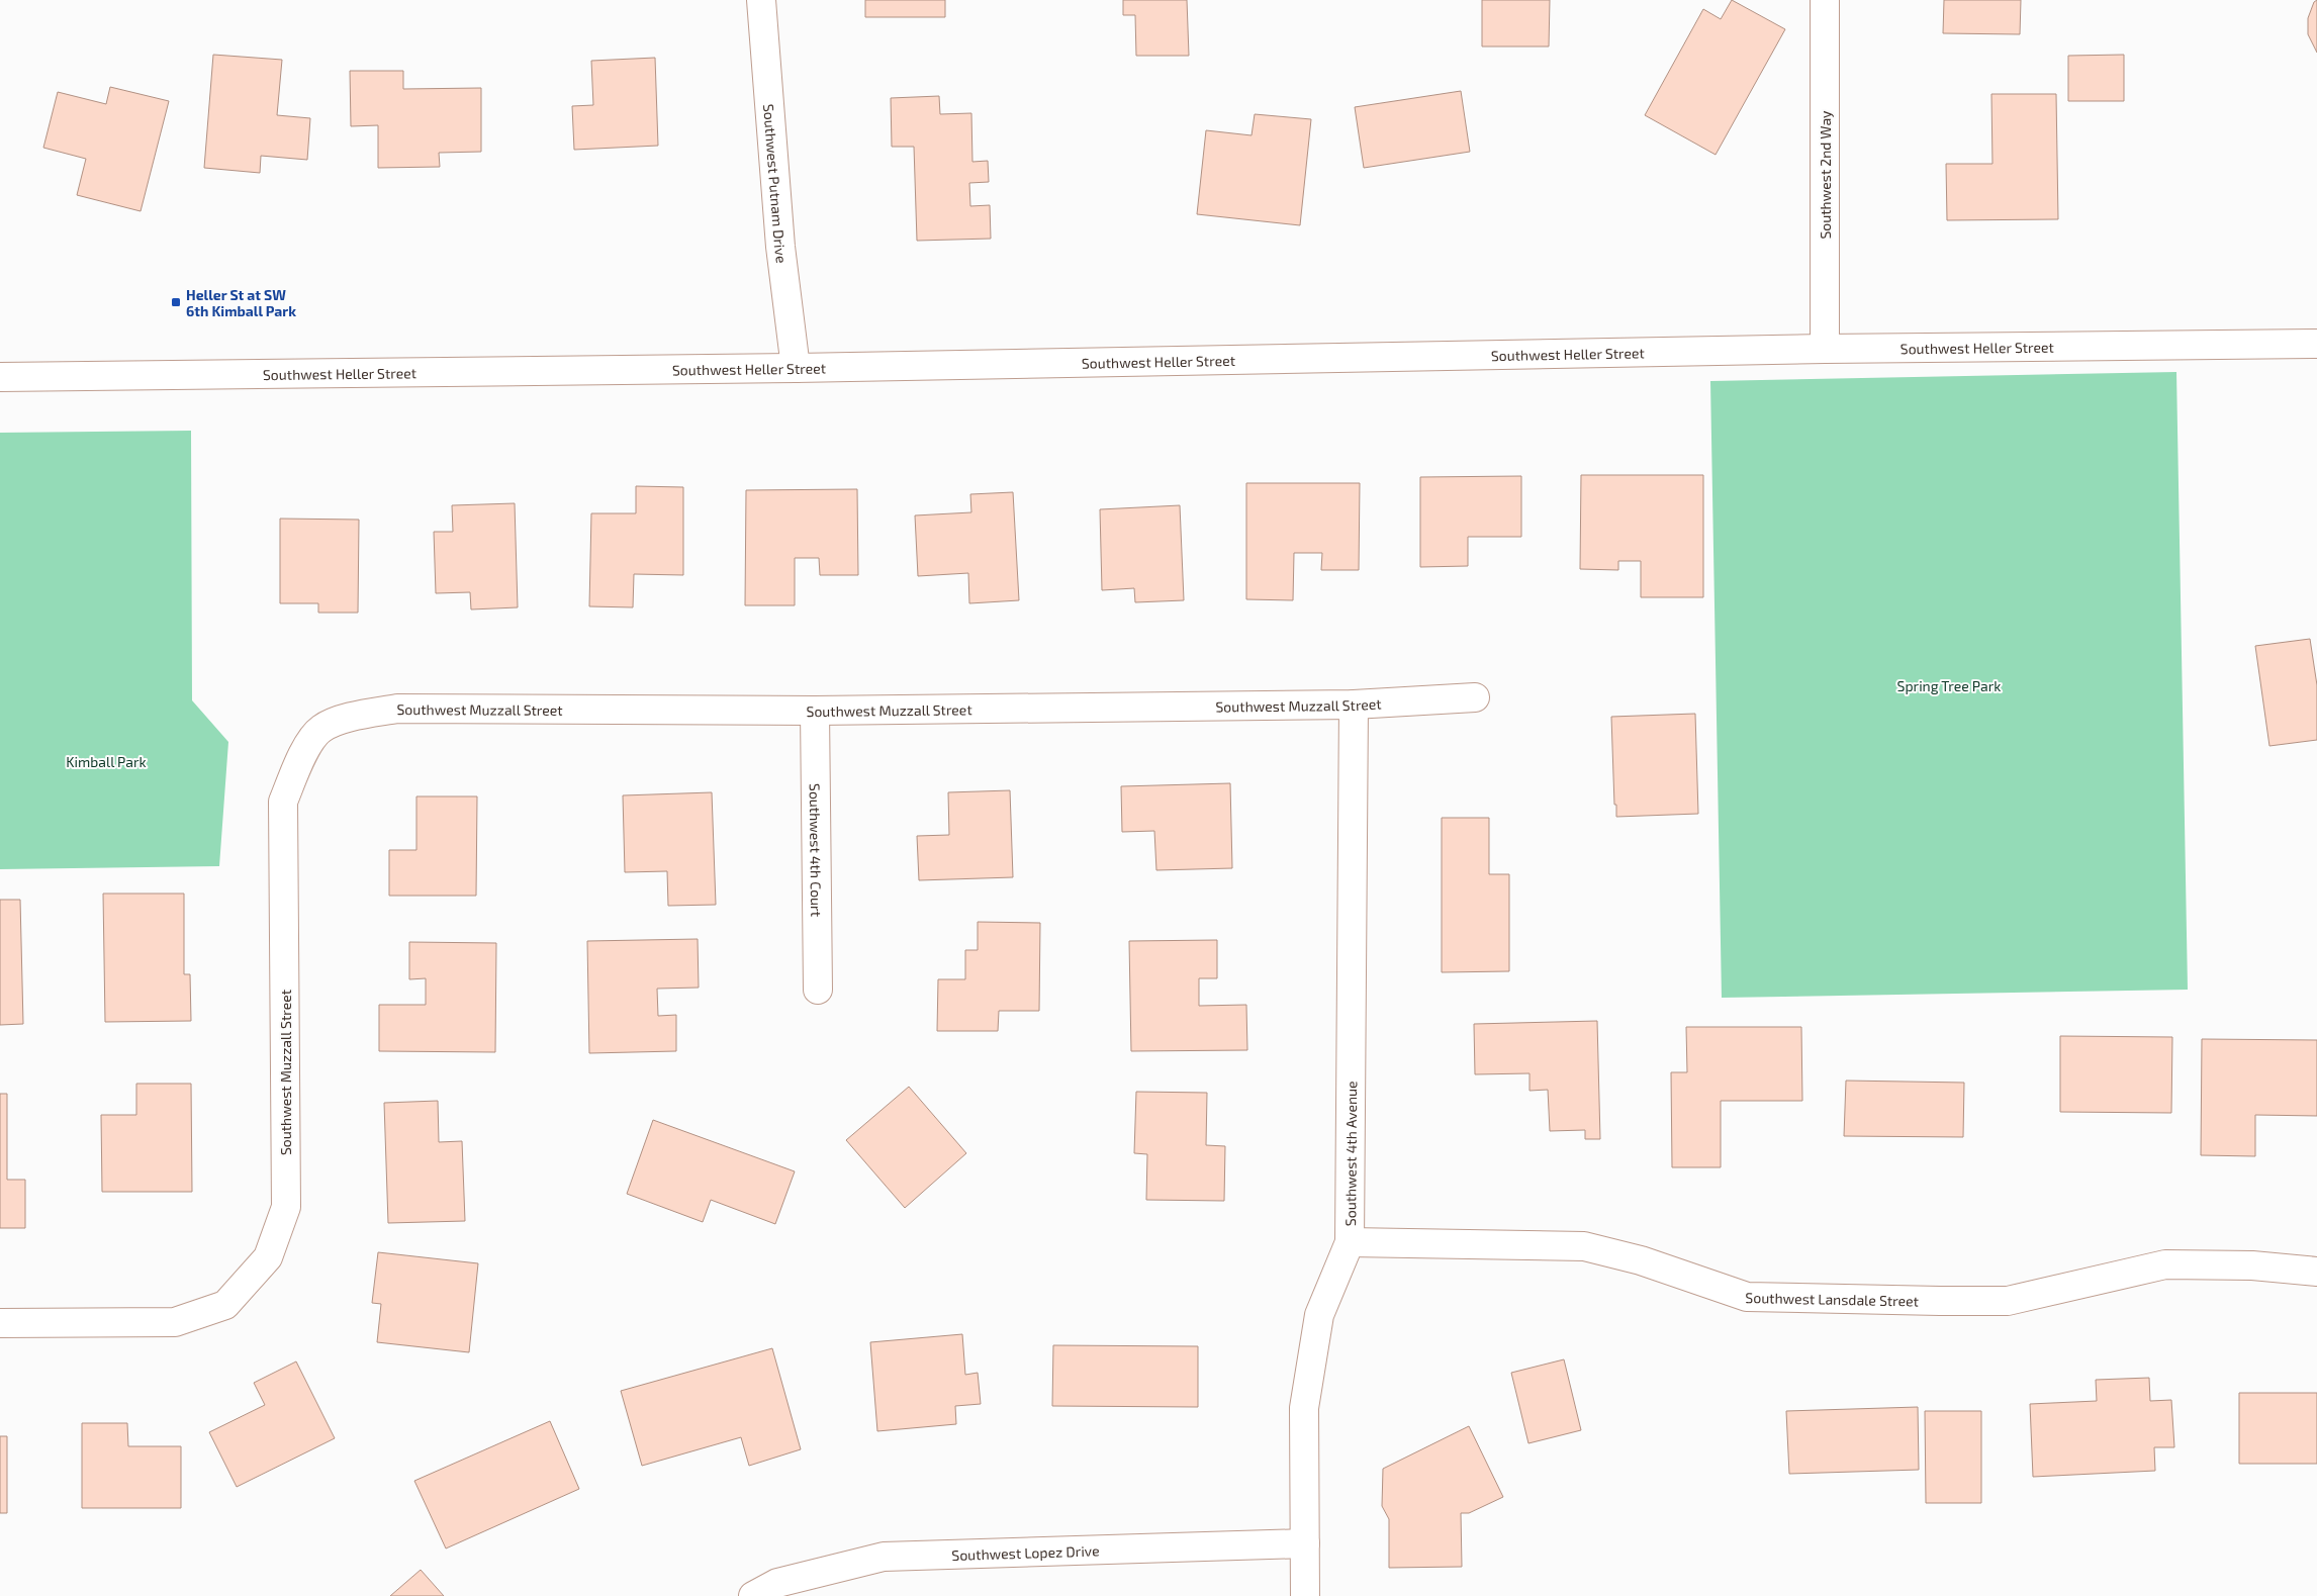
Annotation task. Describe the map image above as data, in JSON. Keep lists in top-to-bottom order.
{
  "streets": {
    "street": [
      "Southwest 2nd Way",
      "Southwest Putnam Drive",
      "Southwest Heller Street",
      "Southwest Muzzall Street",
      "Southwest 4th Court",
      "Southwest 4th Avenue",
      "Southwest Lansdale Street",
      "Southwest Lopez Drive"
    ]
  },
  "crossings": [
    ["Southwest 2nd Way", "Southwest Heller Street"],
    ["Southwest Putnam Drive", "Southwest Heller Street"],
    ["Southwest Muzzall Street", "Southwest 4th Court"],
    ["Southwest Muzzall Street", "Southwest 4th Avenue"],
    ["Southwest 4th Avenue", "Southwest Lansdale Street"],
    ["Southwest 4th Avenue", "Southwest Lopez Drive"]
  ],
  "parks": ["Spring Tree Park", "Kimball Park"],
  "places": {
    "transit": ["Heller St at SW 6th Kimball Park"]
  }
}
